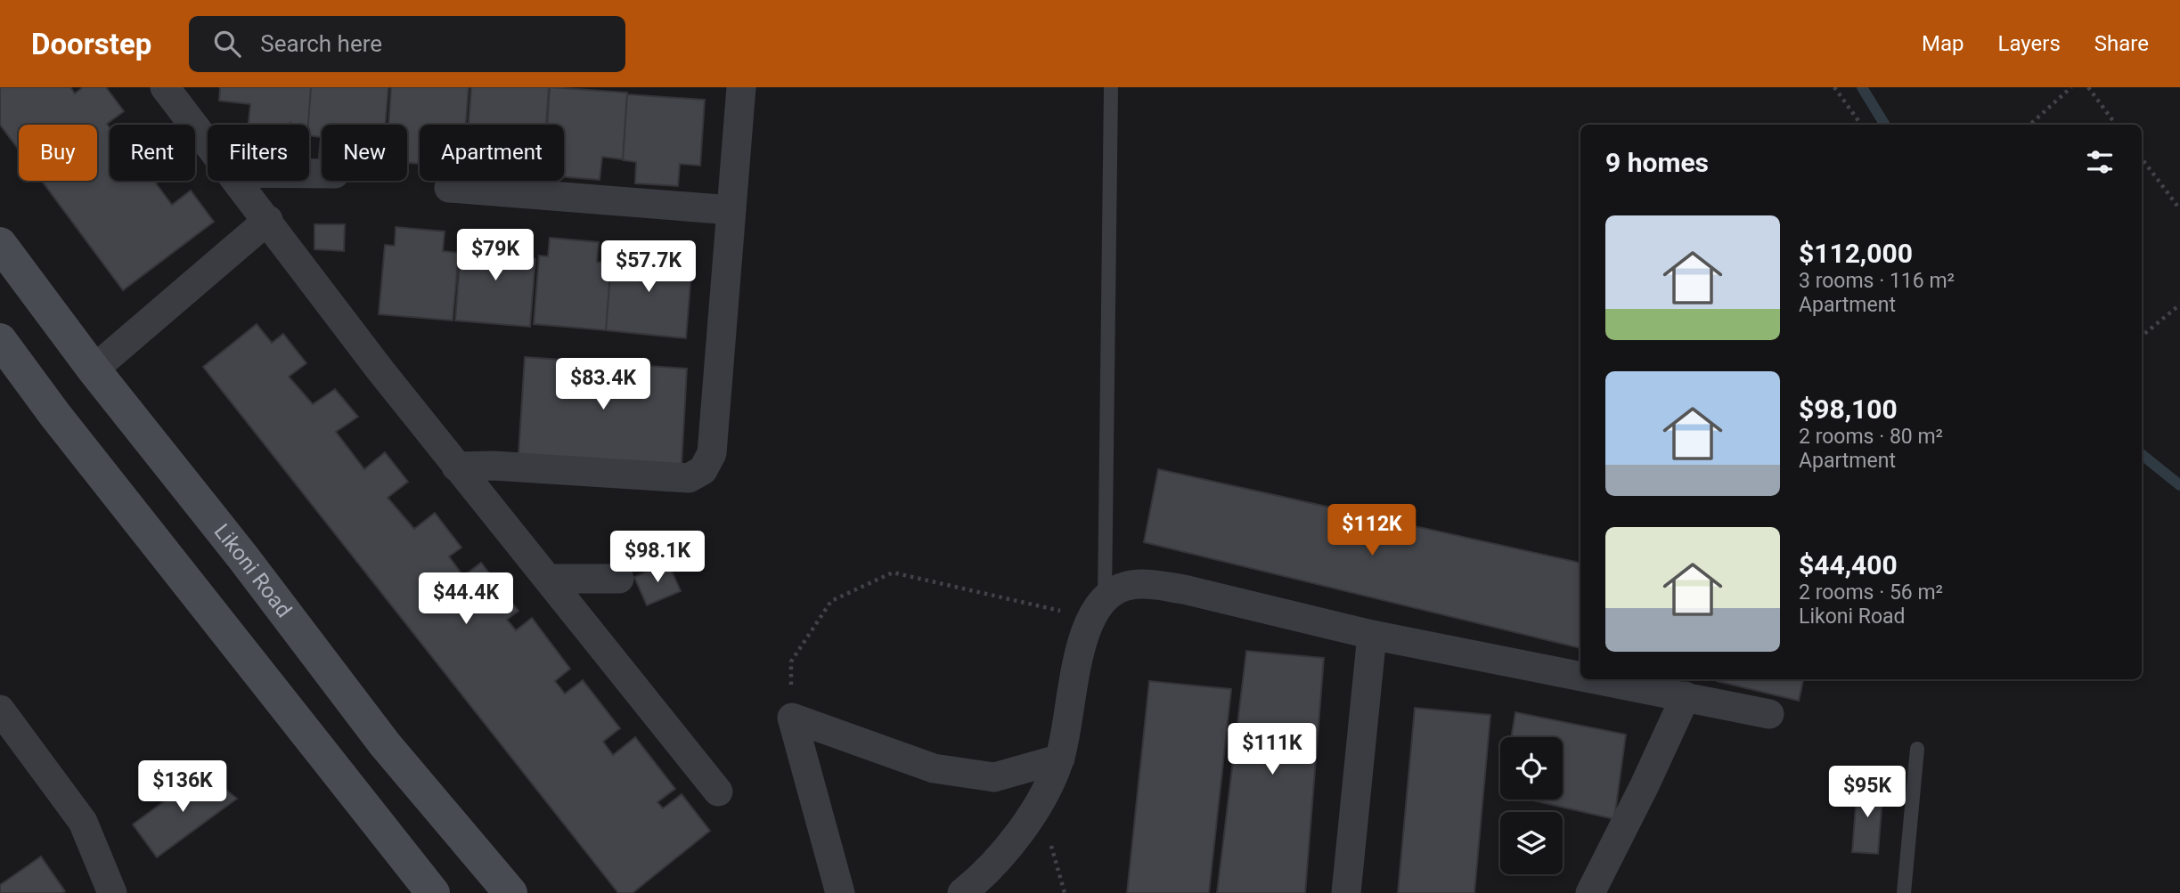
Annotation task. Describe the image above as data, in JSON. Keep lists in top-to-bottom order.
{
  "streets": {
    "main road": ["Likoni Road"]
  },
  "page": {
    "header": "Doorstep",
    "search": "Search here",
    "nav": ["Map", "Layers", "Share"],
    "chip": [
      "Buy",
      "Rent",
      "Filters",
      "New",
      "Apartment"
    ],
    "heading": "9 homes",
    "list": [
      {
        "name": "$112,000",
        "note": "3 rooms · 116 m² · Apartment"
      },
      {
        "name": "$98,100",
        "note": "2 rooms · 80 m² · Apartment"
      },
      {
        "name": "$44,400",
        "note": "2 rooms · 56 m² · Likoni Road"
      }
    ],
    "price": [
      "$79K",
      "$57.7K",
      "$83.4K",
      "$112K",
      "$98.1K",
      "$44.4K",
      "$111K",
      "$136K",
      "$95K"
    ]
  }
}
